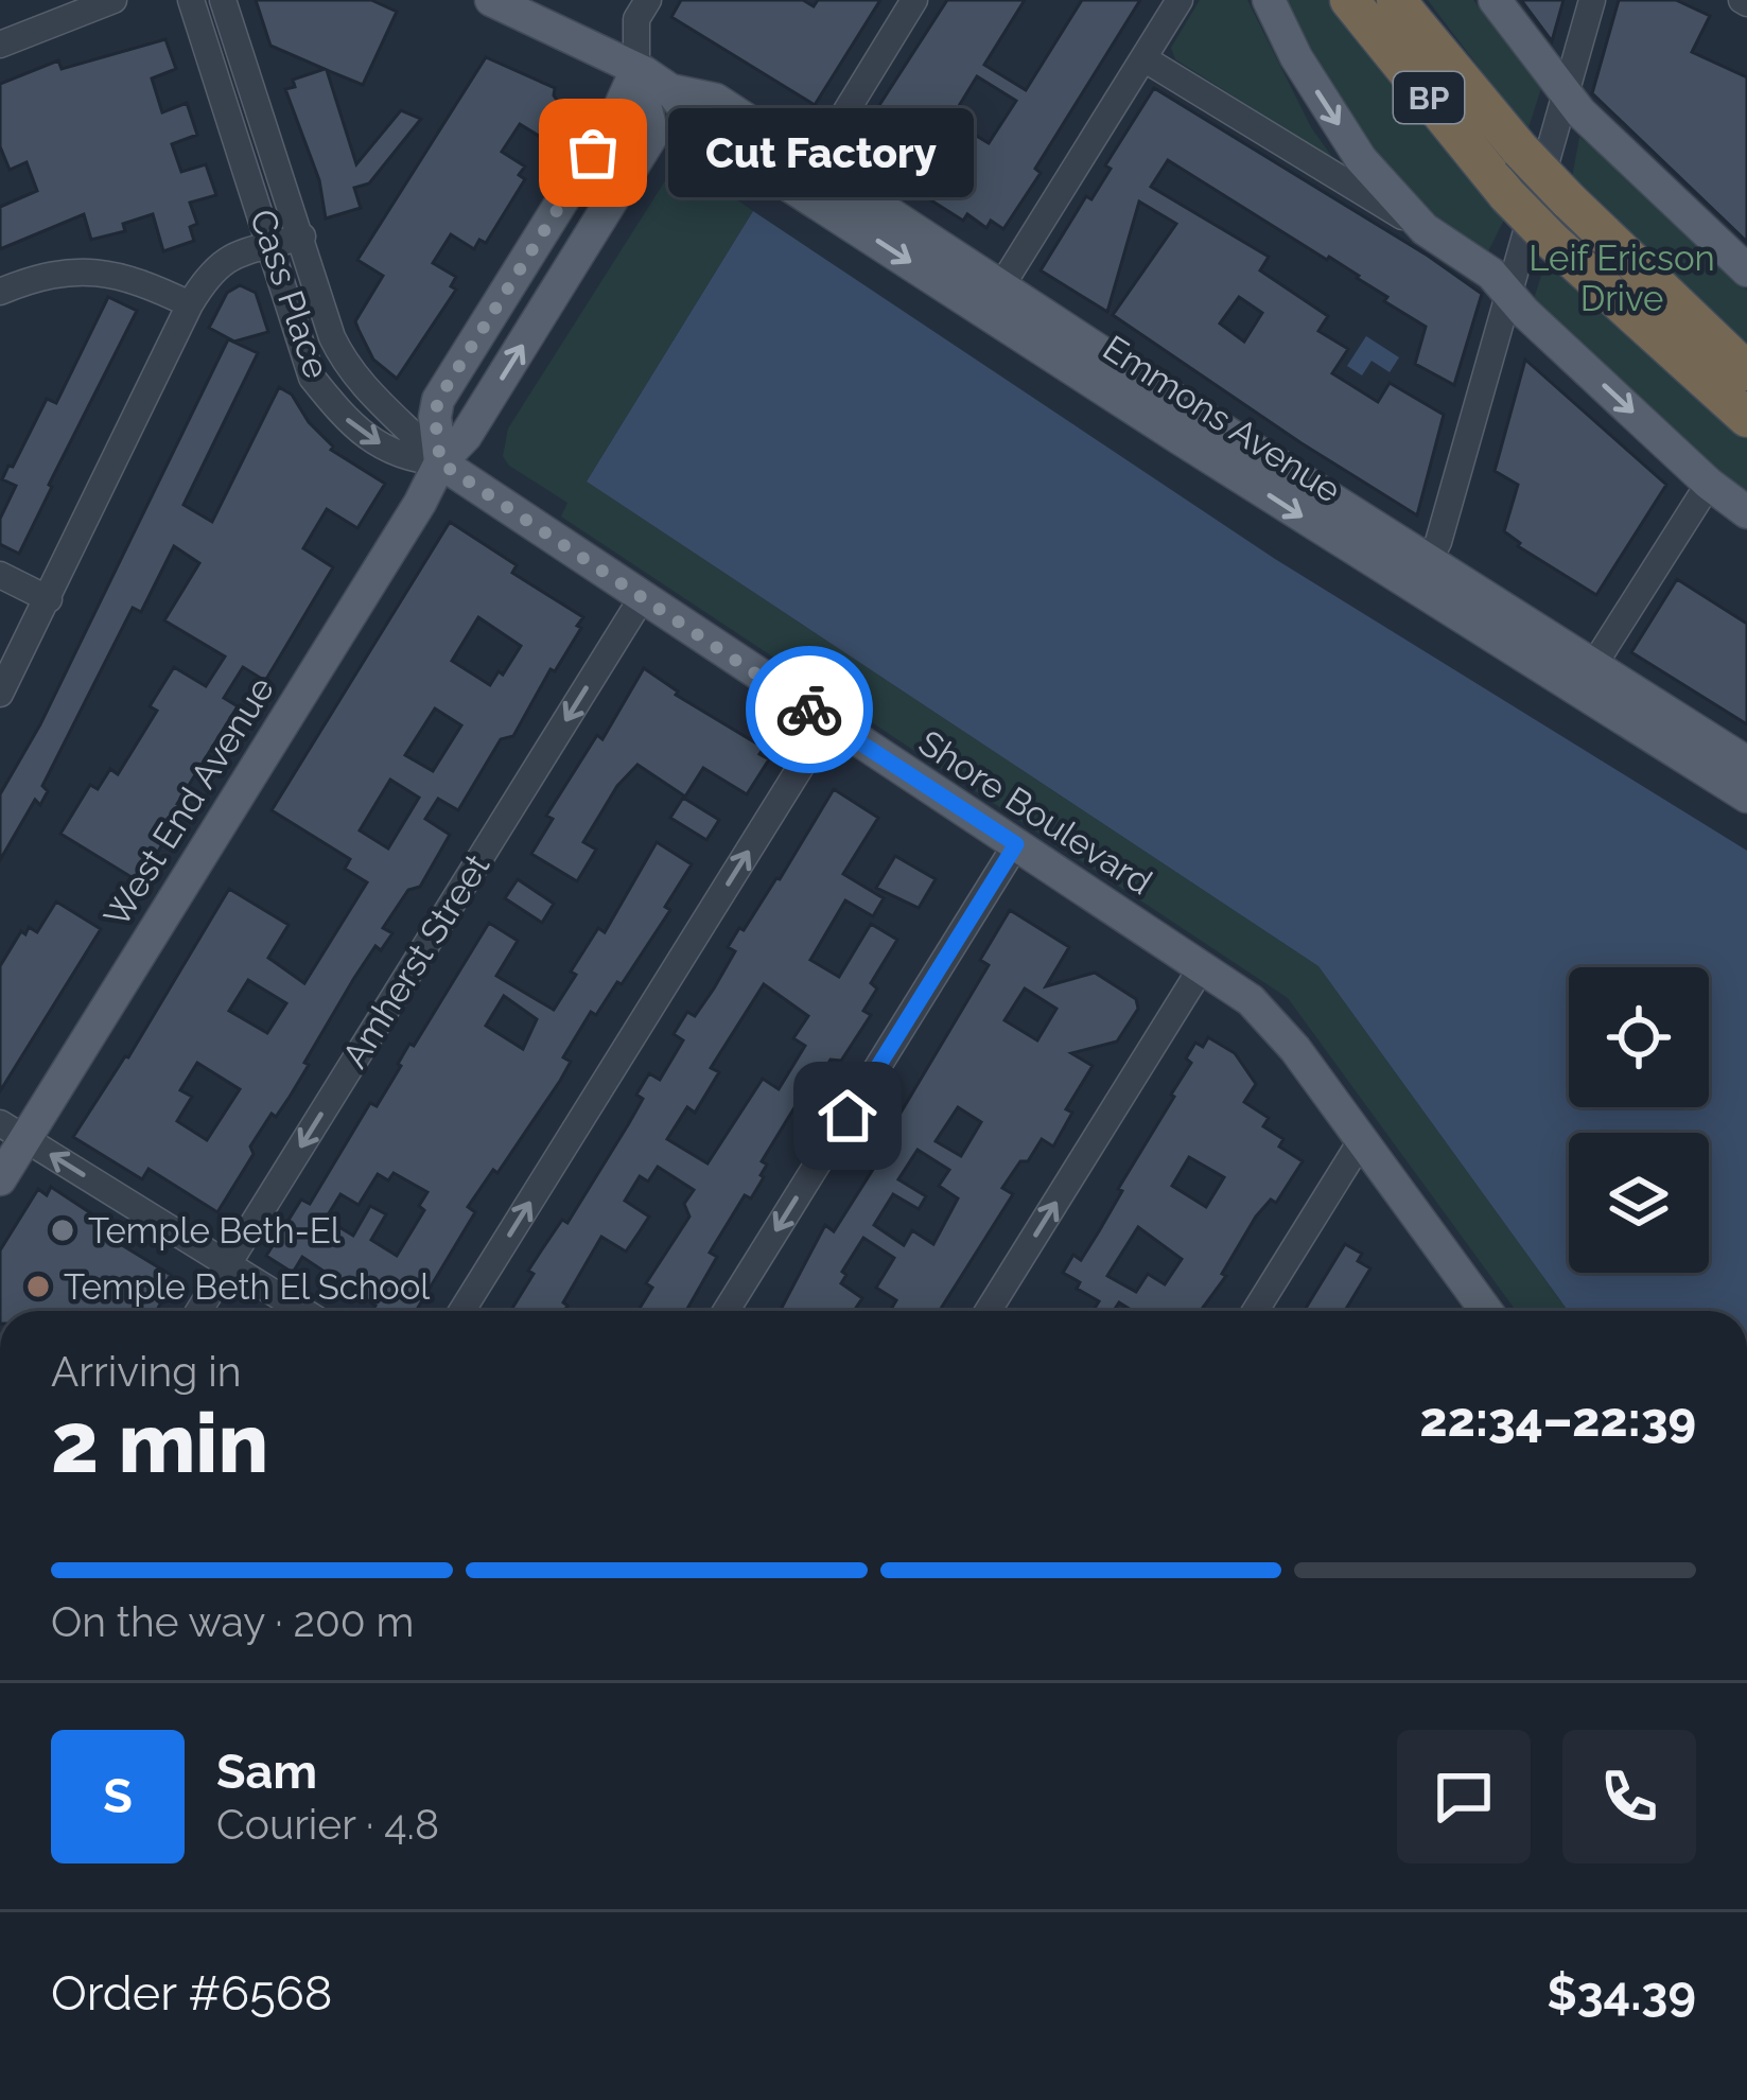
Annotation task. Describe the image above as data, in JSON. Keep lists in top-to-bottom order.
{
  "streets": {
    "highway": ["BP"],
    "main road": ["Emmons Avenue", "West End Avenue", "Shore Boulevard"],
    "street": ["Cass Place", "Amherst Street"]
  },
  "crossings": [
    ["Cass Place", "West End Avenue"],
    ["Cass Place", "Shore Boulevard"],
    ["West End Avenue", "Shore Boulevard"],
    ["Shore Boulevard", "Amherst Street"]
  ],
  "parks": ["Leif Ericson Drive"],
  "places": ["Cut Factory", "Temple Beth-El", "Temple Beth El School"],
  "page": {
    "bubble": "Cut Factory",
    "heading": ["2 min", "Arriving in", "22:34–22:39"],
    "panel": [
      "Sam",
      "Courier · 4.8",
      "Order #6568",
      "$34.39"
    ],
    "bar": "On the way · 200 m",
    "round": "S"
  }
}
